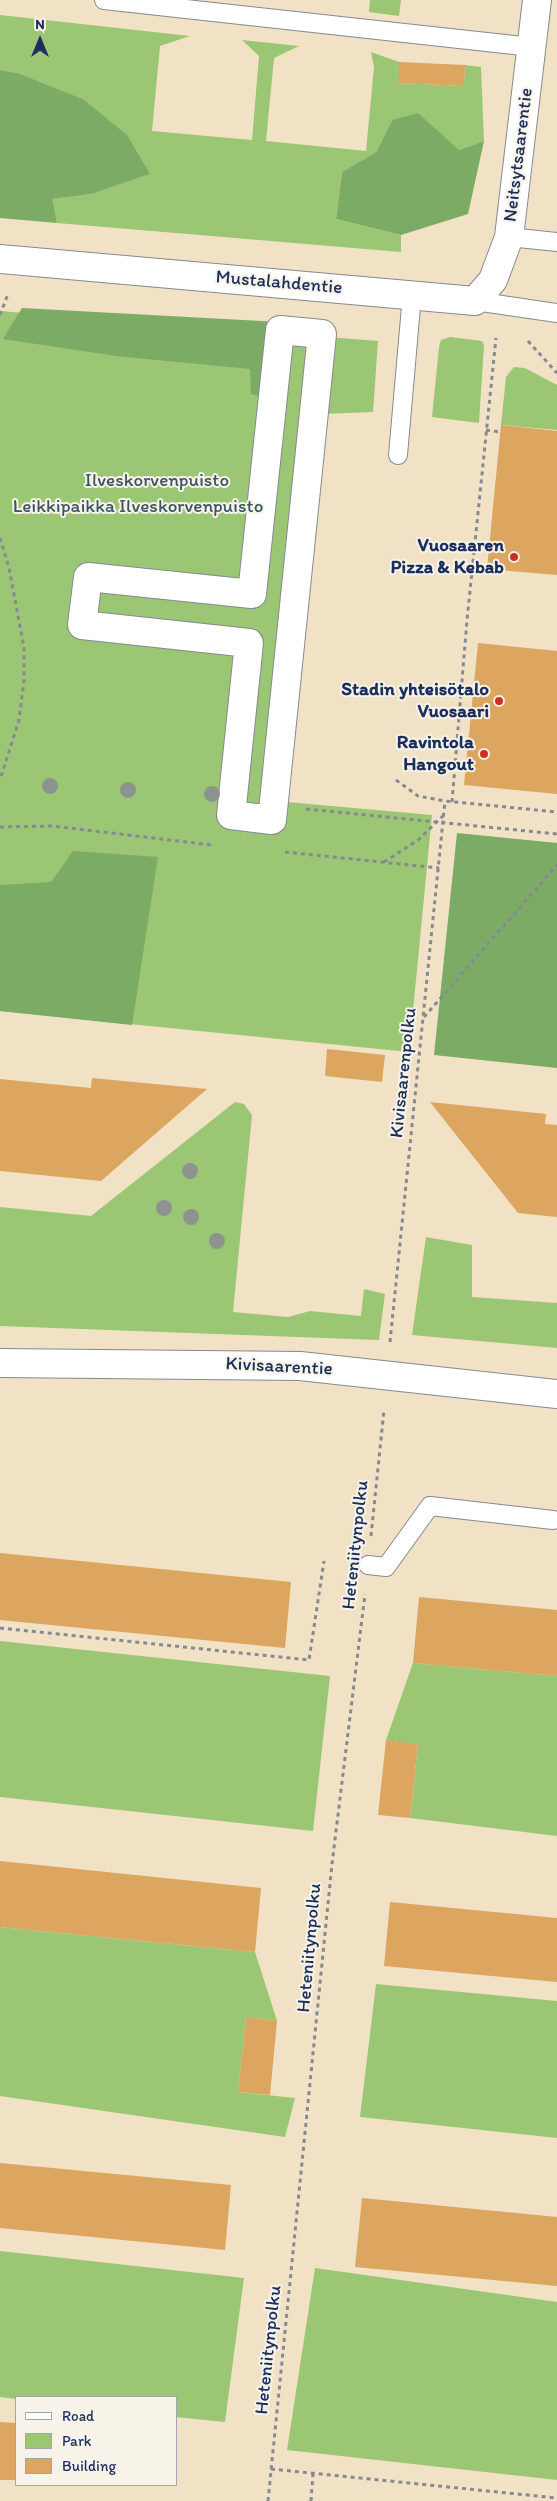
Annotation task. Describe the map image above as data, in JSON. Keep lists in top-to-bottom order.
{
  "streets": {
    "street": ["Neitsytsaarentie", "Mustalahdentie", "Kivisaarentie"],
    "path": ["Kivisaarenpolku", "Heteniitynpolku"]
  },
  "crossings": [
    ["Neitsytsaarentie", "Mustalahdentie"]
  ],
  "parks": ["Ilveskorvenpuisto", "Leikkipaikka Ilveskorvenpuisto"],
  "places": ["Vuosaaren Pizza & Kebab", "Stadin yhteisötalo Vuosaari", "Ravintola Hangout"],
  "legend": ["Road", "Park", "Building"],
  "north": "top"
}
